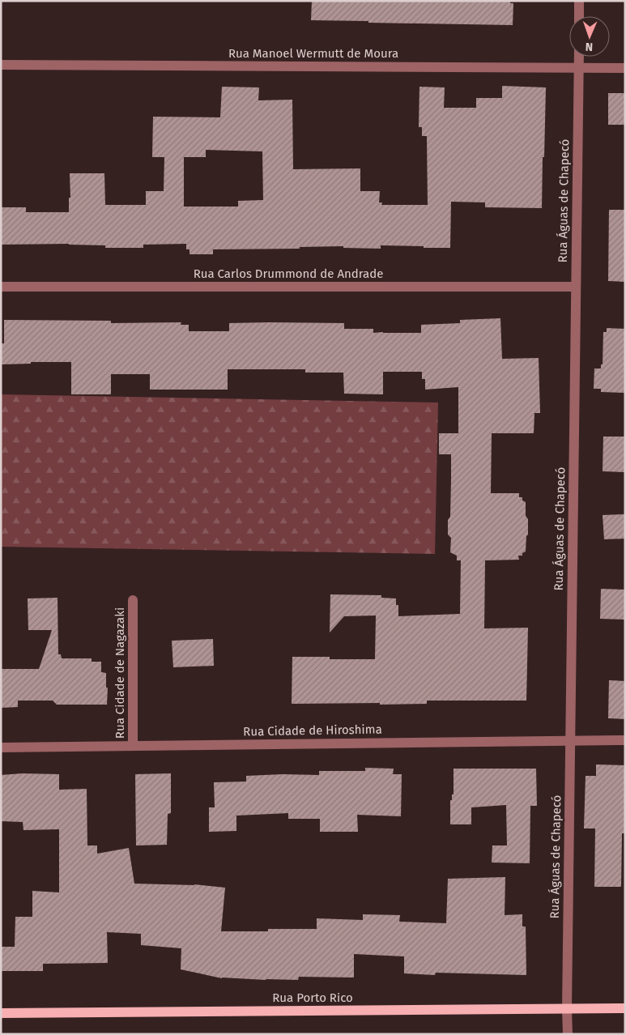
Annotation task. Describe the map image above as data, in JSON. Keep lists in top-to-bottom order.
{
  "streets": {
    "main road": ["Rua Porto Rico"],
    "street": [
      "Rua Manoel Wermutt de Moura",
      "Rua Águas de Chapecó",
      "Rua Carlos Drummond de Andrade",
      "Rua Cidade de Nagazaki",
      "Rua Cidade de Hiroshima"
    ]
  },
  "crossings": [
    ["Rua Manoel Wermutt de Moura", "Rua Águas de Chapecó"],
    ["Rua Águas de Chapecó", "Rua Carlos Drummond de Andrade"],
    ["Rua Águas de Chapecó", "Rua Cidade de Hiroshima"],
    ["Rua Águas de Chapecó", "Rua Porto Rico"],
    ["Rua Cidade de Nagazaki", "Rua Cidade de Hiroshima"]
  ],
  "north": "bottom"
}
